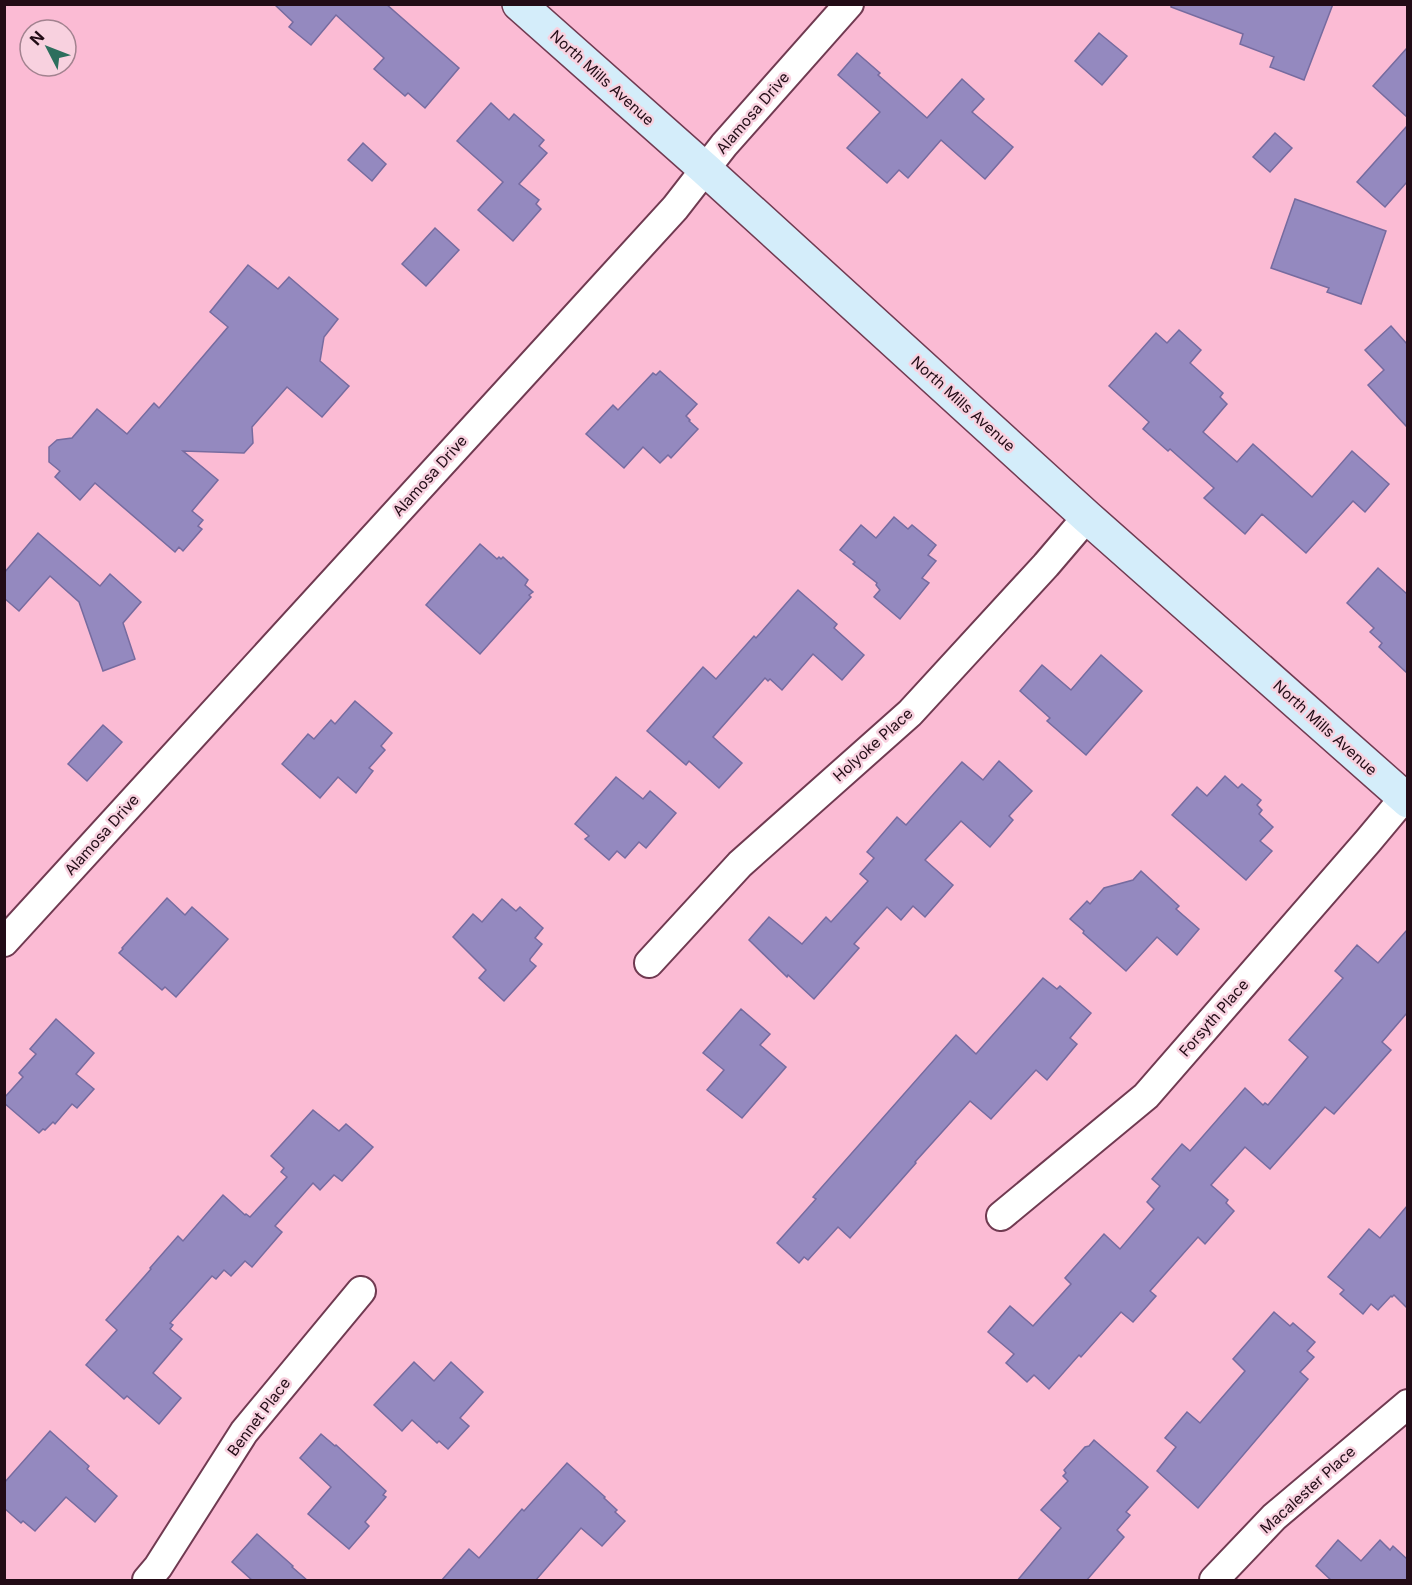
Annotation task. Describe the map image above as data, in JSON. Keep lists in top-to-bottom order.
{
  "streets": {
    "main road": ["North Mills Avenue"],
    "street": [
      "Alamosa Drive",
      "Holyoke Place",
      "Forsyth Place",
      "Bennet Place",
      "Macalester Place"
    ]
  },
  "crossings": [
    ["North Mills Avenue", "Alamosa Drive"],
    ["North Mills Avenue", "Holyoke Place"],
    ["North Mills Avenue", "Forsyth Place"]
  ],
  "north": "top left"
}
